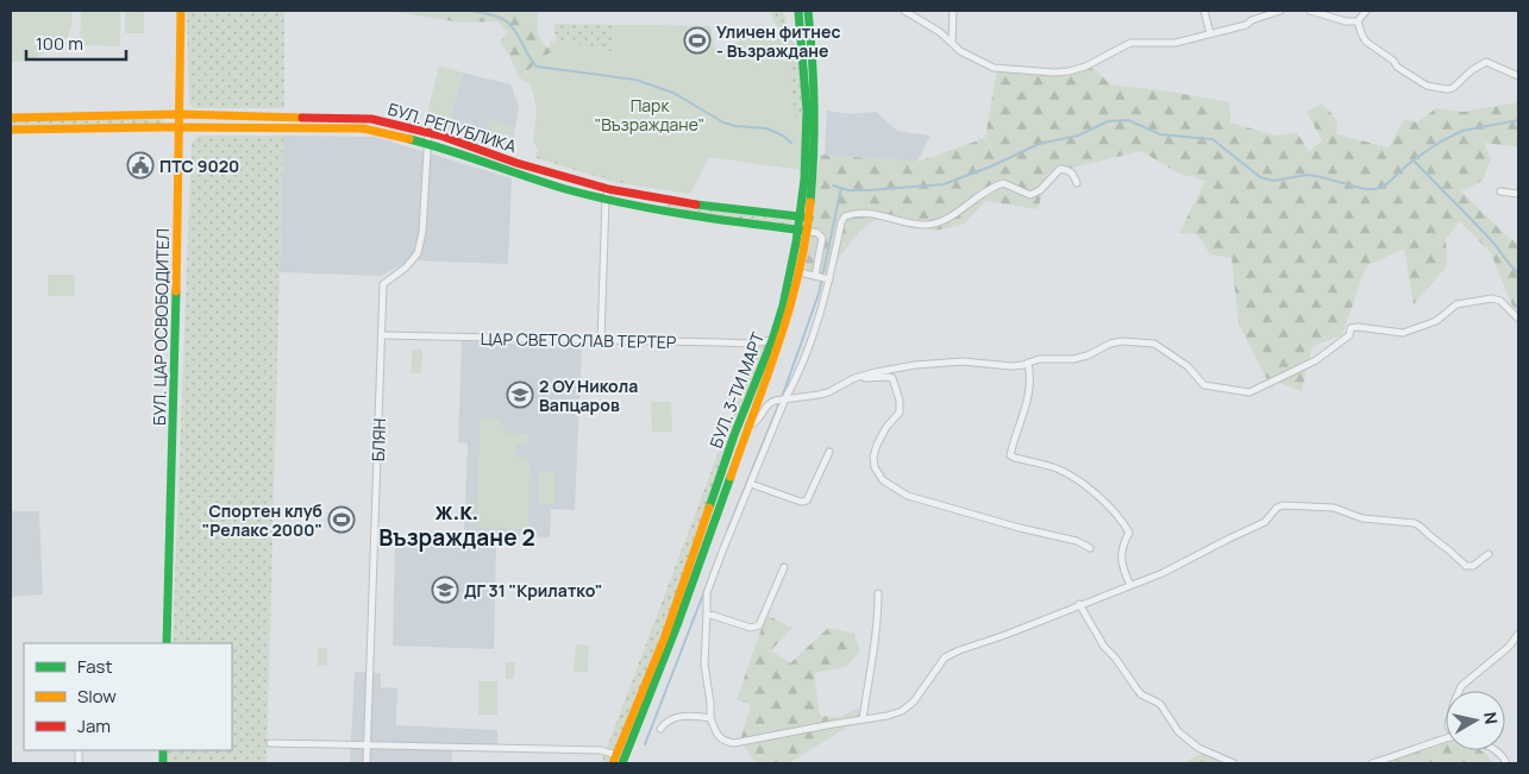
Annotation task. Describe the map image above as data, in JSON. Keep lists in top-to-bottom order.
{
  "streets": {
    "street": [
      "БУЛ. РЕПУБЛИКА",
      "БУЛ. ЦАР ОСВОБОДИТЕЛ",
      "ЦАР СВЕТОСЛАВ ТЕРТЕР",
      "БУЛ. 3-ТИ МАРТ",
      "БЛЯН"
    ]
  },
  "crossings": [
    ["БУЛ. РЕПУБЛИКА", "БУЛ. ЦАР ОСВОБОДИТЕЛ"],
    ["БУЛ. РЕПУБЛИКА", "БУЛ. 3-ТИ МАРТ"],
    ["БУЛ. РЕПУБЛИКА", "БЛЯН"],
    ["ЦАР СВЕТОСЛАВ ТЕРТЕР", "БУЛ. 3-ТИ МАРТ"],
    ["ЦАР СВЕТОСЛАВ ТЕРТЕР", "БЛЯН"]
  ],
  "districts": ["ж.к. Възраждане 2"],
  "parks": ["Парк \"Възраждане\""],
  "places": {
    "sports": ["Уличен фитнес - Възраждане", "Спортен клуб \"Релакс 2000\""],
    "public building": ["ПТС 9020"],
    "school or university": ["2 ОУ Никола Вапцаров", "ДГ 31 \"Крилатко\""]
  },
  "legend": ["Fast", "Slow", "Jam"],
  "scale_bar": "100 m",
  "north": "right"
}
